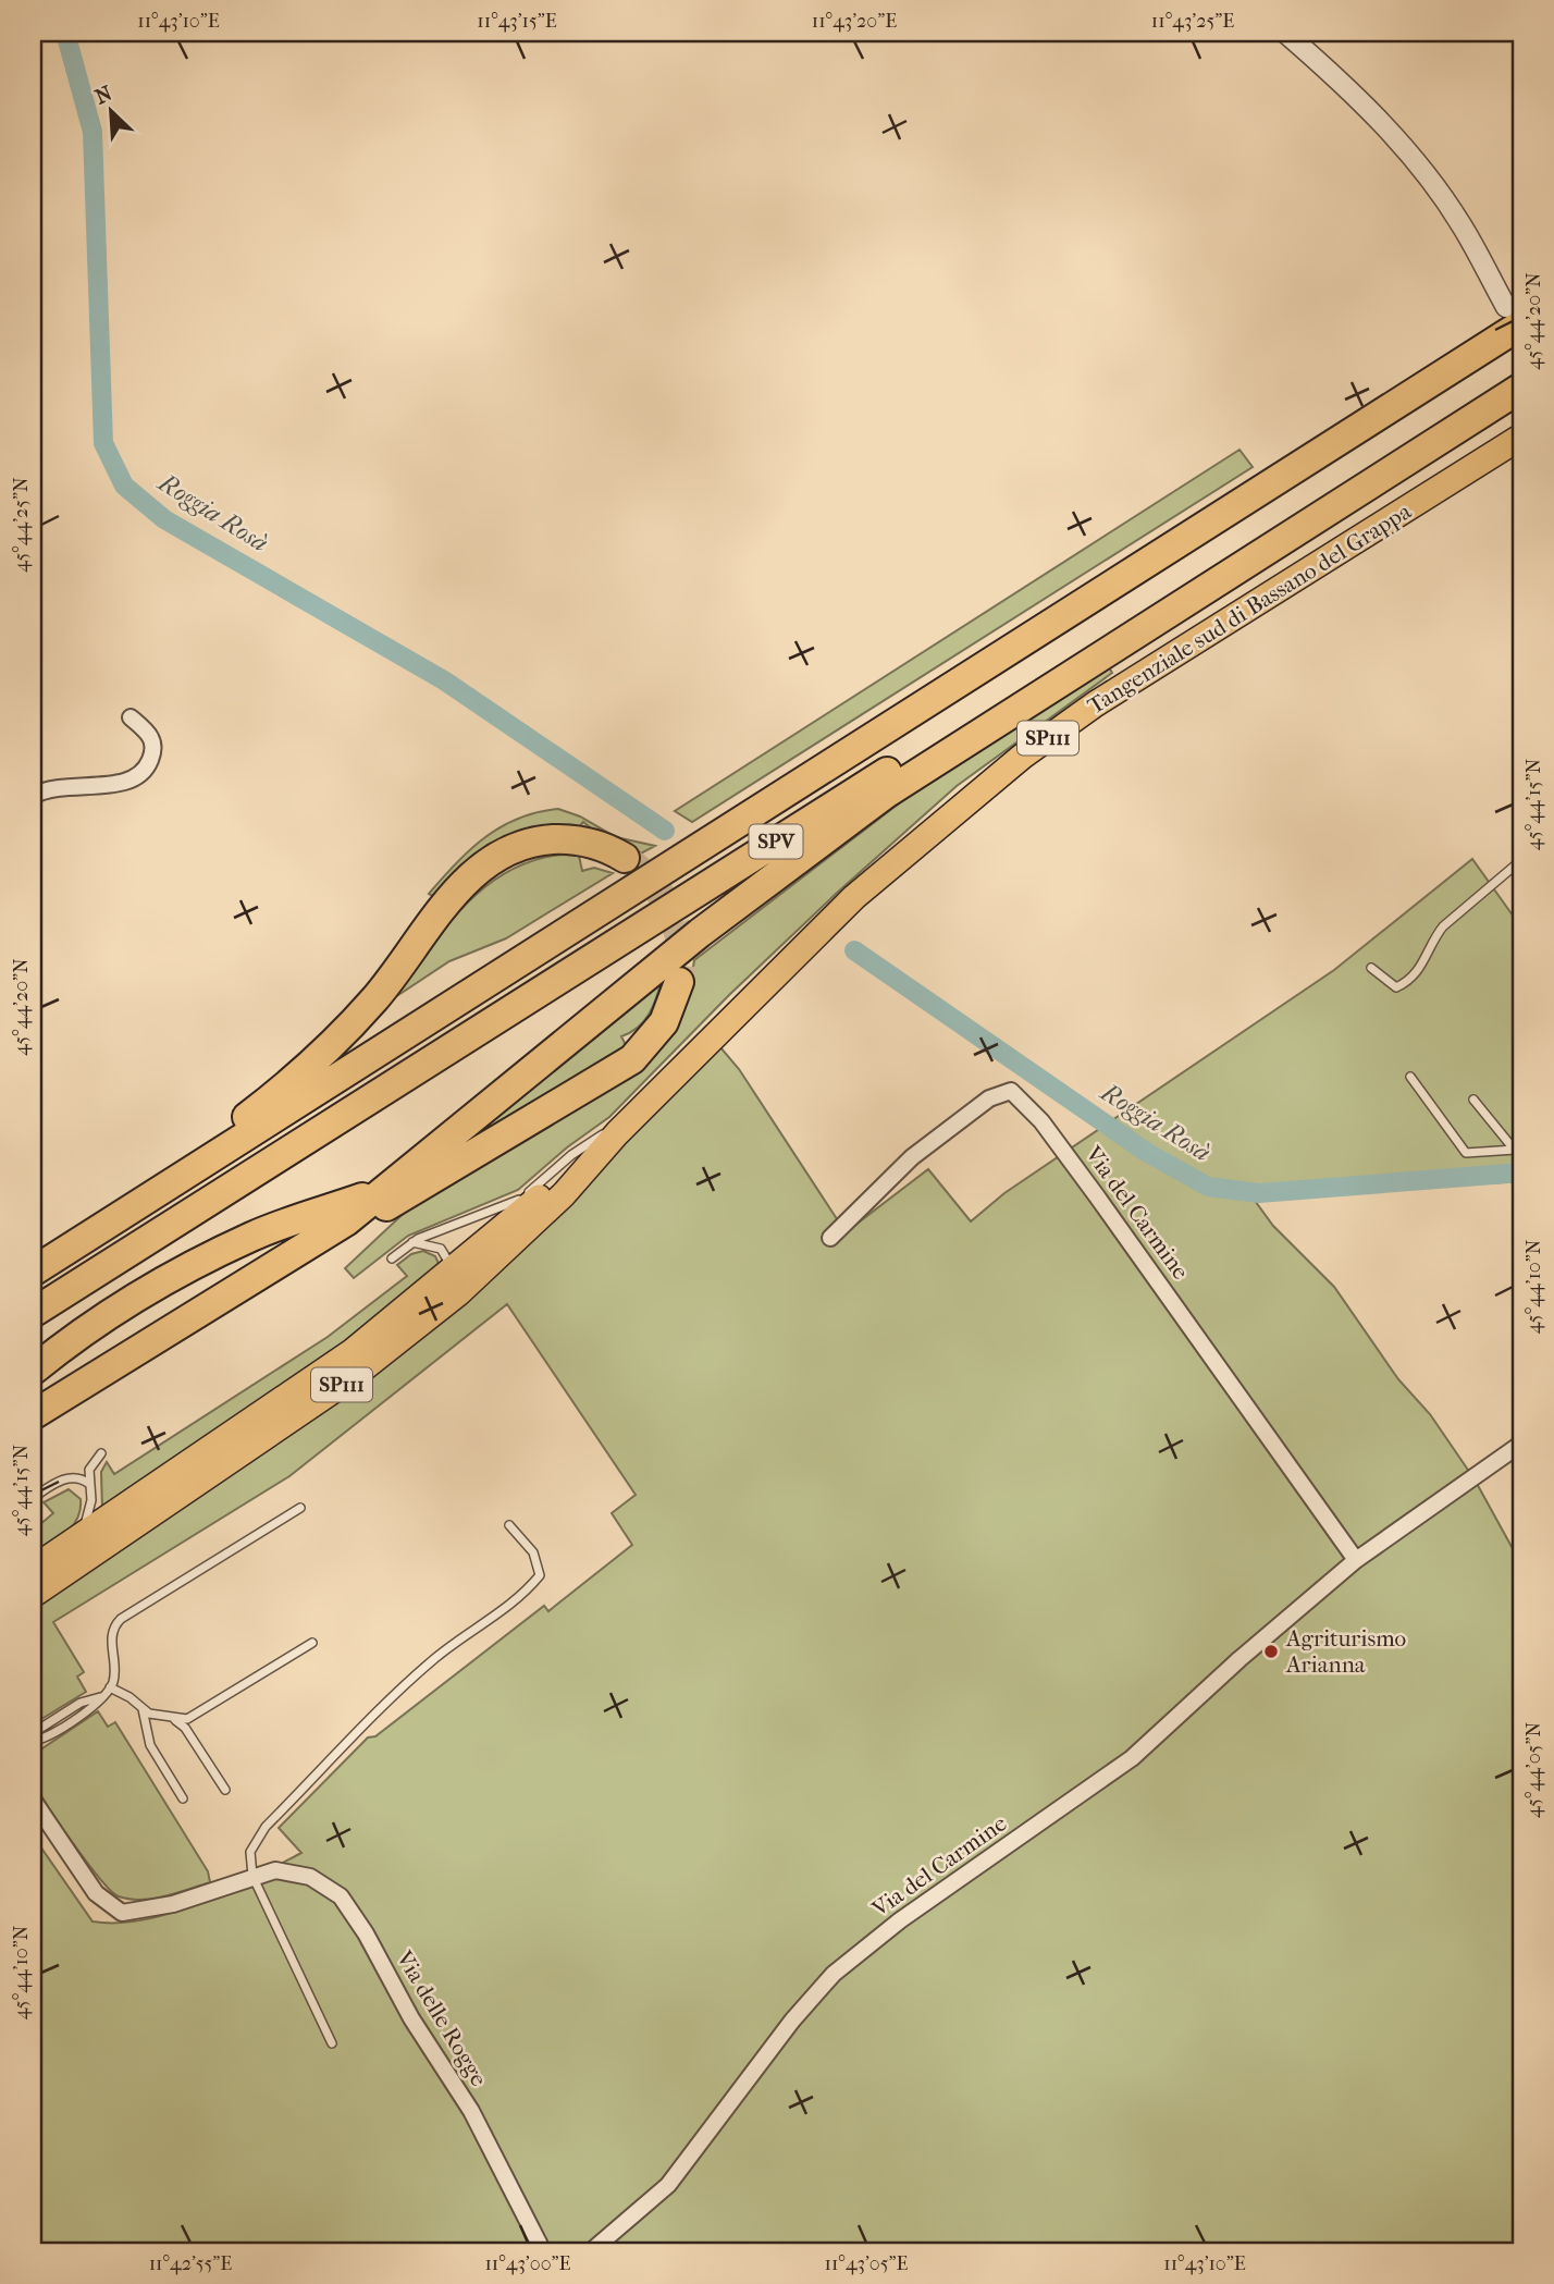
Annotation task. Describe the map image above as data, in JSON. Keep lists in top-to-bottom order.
{
  "streets": {
    "highway": ["SPV"],
    "main road": ["Tangenziale sud di Bassano del Grappa", "SP111"],
    "street": ["Via del Carmine", "Via delle Rogge"]
  },
  "water": ["Roggia Rosà"],
  "places": ["Agriturismo Arianna"],
  "north": "top left",
  "coordinates": [
    "11°43'10\"E",
    "11°43'15\"E",
    "11°43'20\"E",
    "11°43'25\"E",
    "45°44'20\"N",
    "45°44'25\"N",
    "45°44'15\"N",
    "45°44'10\"N",
    "45°44'05\"N",
    "11°42'55\"E",
    "11°43'00\"E",
    "11°43'05\"E"
  ]
}
